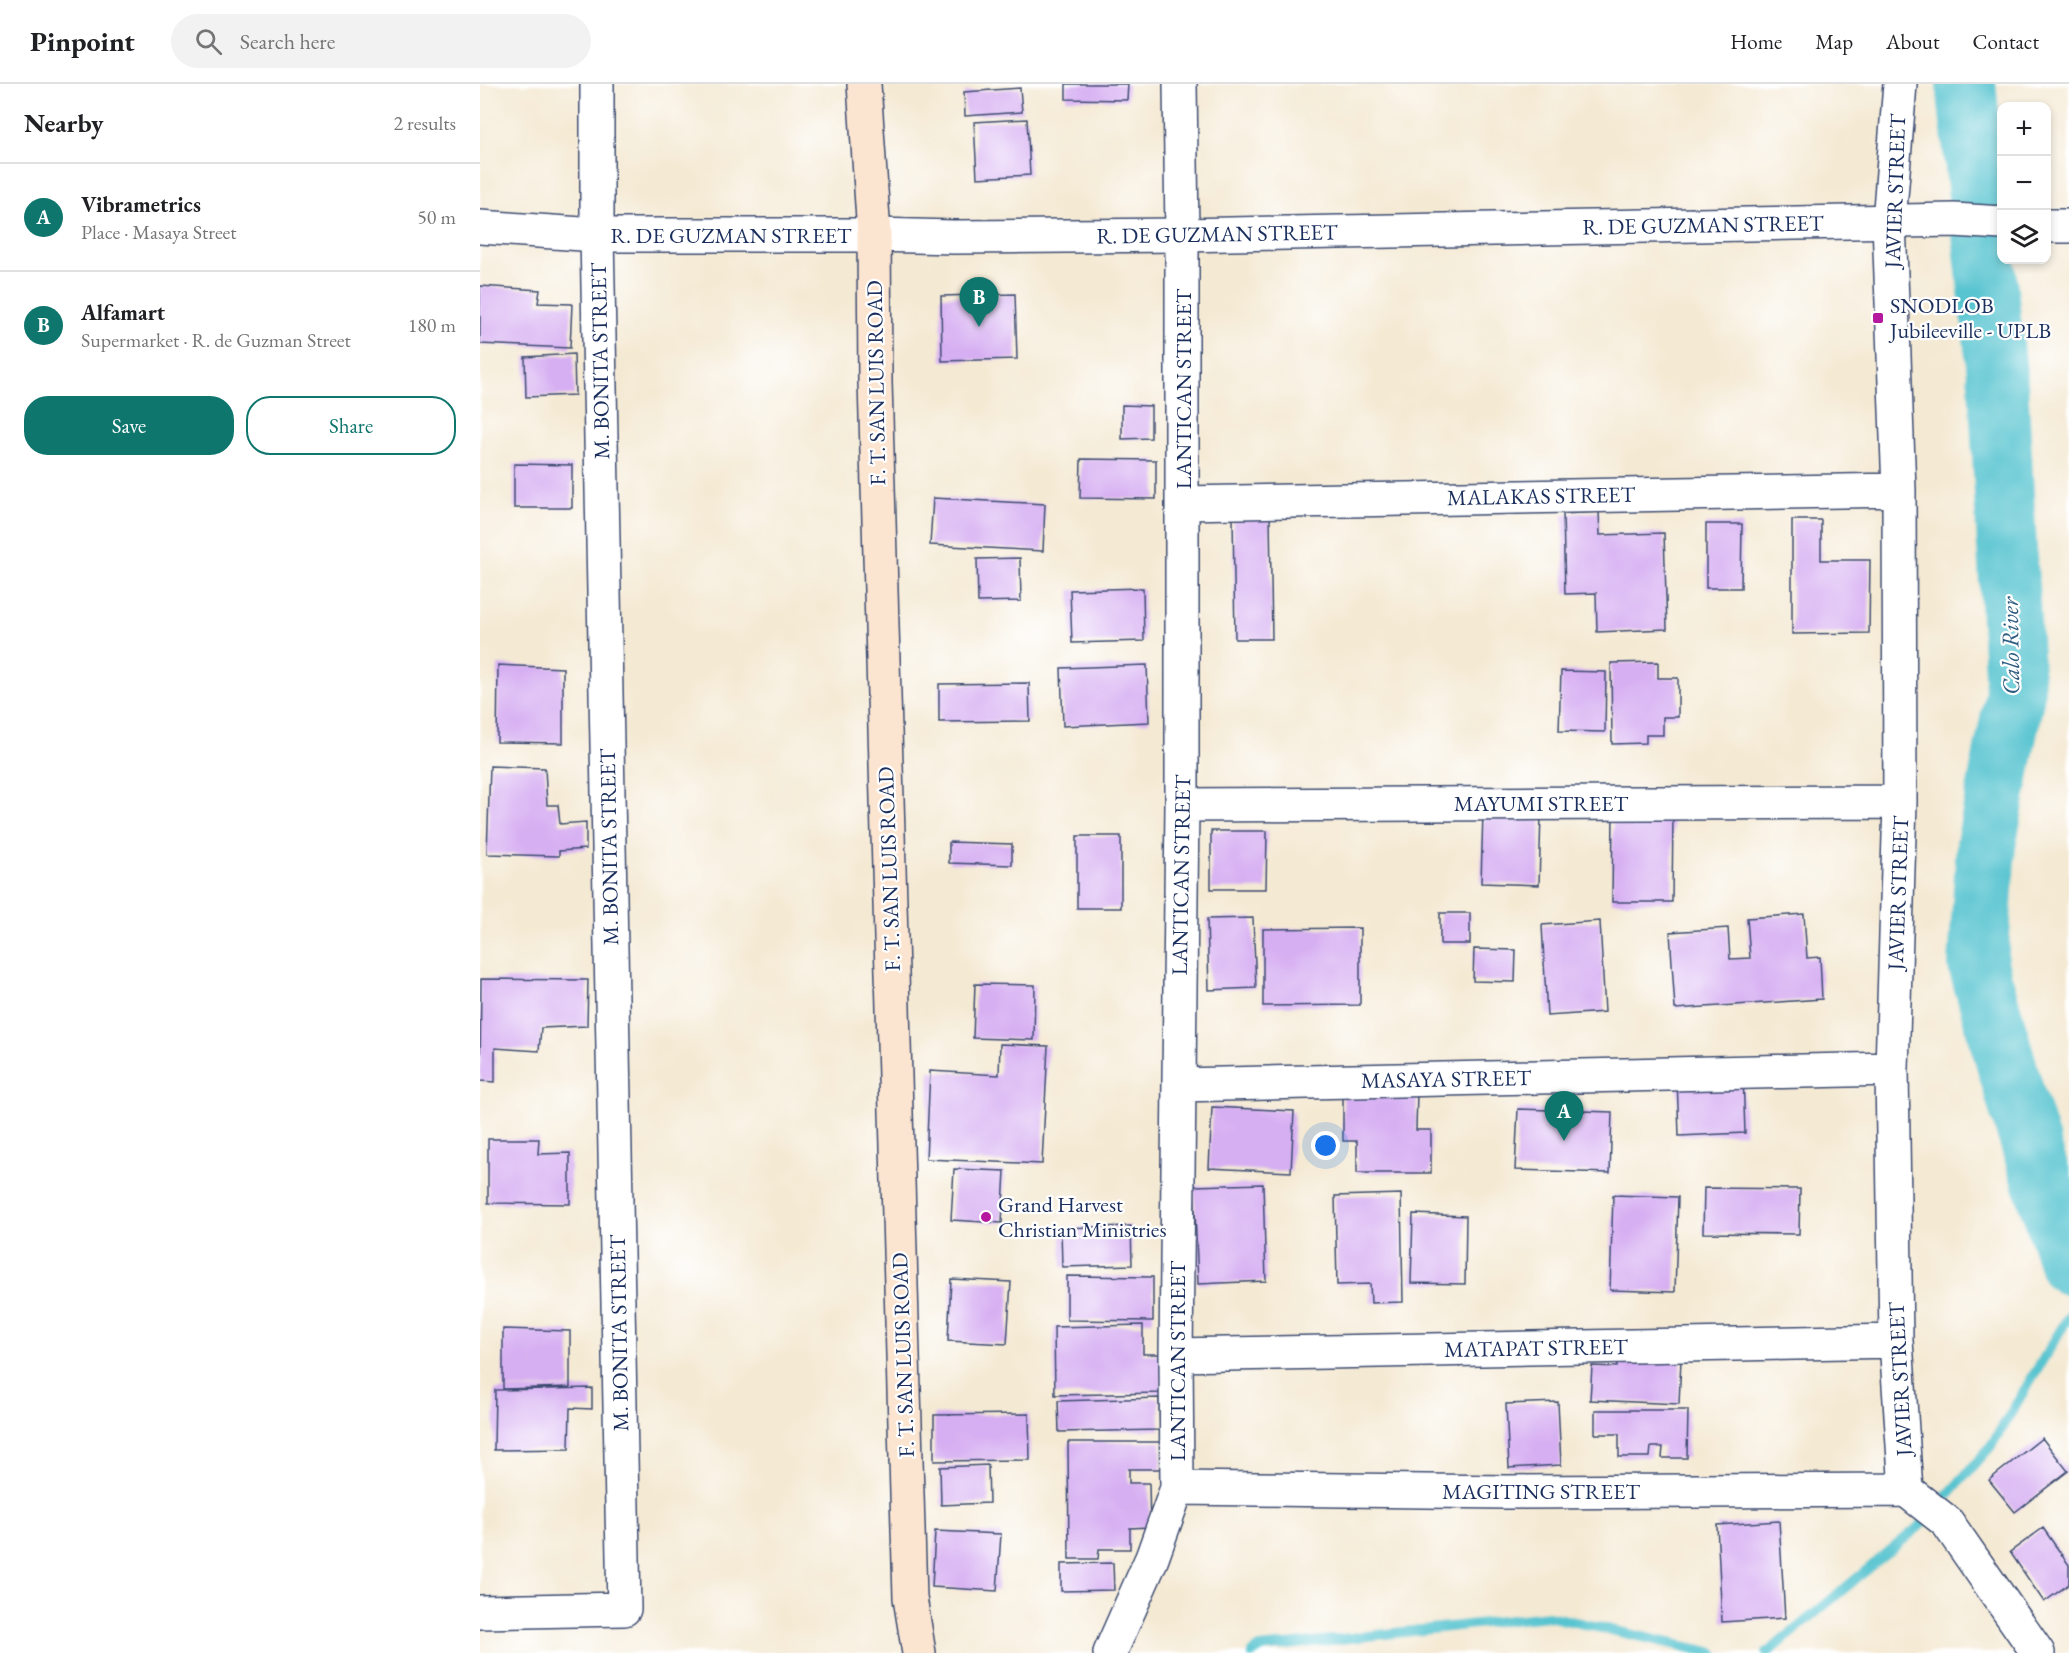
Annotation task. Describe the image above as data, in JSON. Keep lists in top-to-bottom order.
{
  "streets": {
    "main road": ["F. T. SAN LUIS ROAD"],
    "street": [
      "JAVIER STREET",
      "R. DE GUZMAN STREET",
      "M. BONITA STREET",
      "LANTICAN STREET",
      "MALAKAS STREET",
      "MAYUMI STREET",
      "MASAYA STREET",
      "MATAPAT STREET",
      "MAGITING STREET"
    ]
  },
  "crossings": [
    ["JAVIER STREET", "R. DE GUZMAN STREET"],
    ["JAVIER STREET", "MALAKAS STREET"],
    ["JAVIER STREET", "MAYUMI STREET"],
    ["JAVIER STREET", "MASAYA STREET"],
    ["JAVIER STREET", "MATAPAT STREET"],
    ["JAVIER STREET", "MAGITING STREET"],
    ["R. DE GUZMAN STREET", "M. BONITA STREET"],
    ["R. DE GUZMAN STREET", "F. T. SAN LUIS ROAD"],
    ["R. DE GUZMAN STREET", "LANTICAN STREET"],
    ["LANTICAN STREET", "MALAKAS STREET"],
    ["LANTICAN STREET", "MAYUMI STREET"],
    ["LANTICAN STREET", "MASAYA STREET"],
    ["LANTICAN STREET", "MATAPAT STREET"],
    ["LANTICAN STREET", "MAGITING STREET"]
  ],
  "water": ["Calo River"],
  "places": {
    "transit": ["SNODLOB Jubileeville - UPLB"],
    "other": ["Grand Harvest Christian Ministries"]
  },
  "page": {
    "header": "Pinpoint",
    "search": "Search here",
    "nav": [
      "Home",
      "Map",
      "About",
      "Contact"
    ],
    "heading": ["Nearby", "2 results"],
    "map_buttons": ["+", "−"],
    "list": [
      {
        "mark": "A",
        "name": "Vibrametrics",
        "note": "Place · Masaya Street",
        "value": "50 m"
      },
      {
        "mark": "B",
        "name": "Alfamart",
        "note": "Supermarket · R. de Guzman Street",
        "value": "180 m"
      }
    ],
    "pins": ["B", "A"],
    "buttons": ["Save", "Share"]
  }
}
